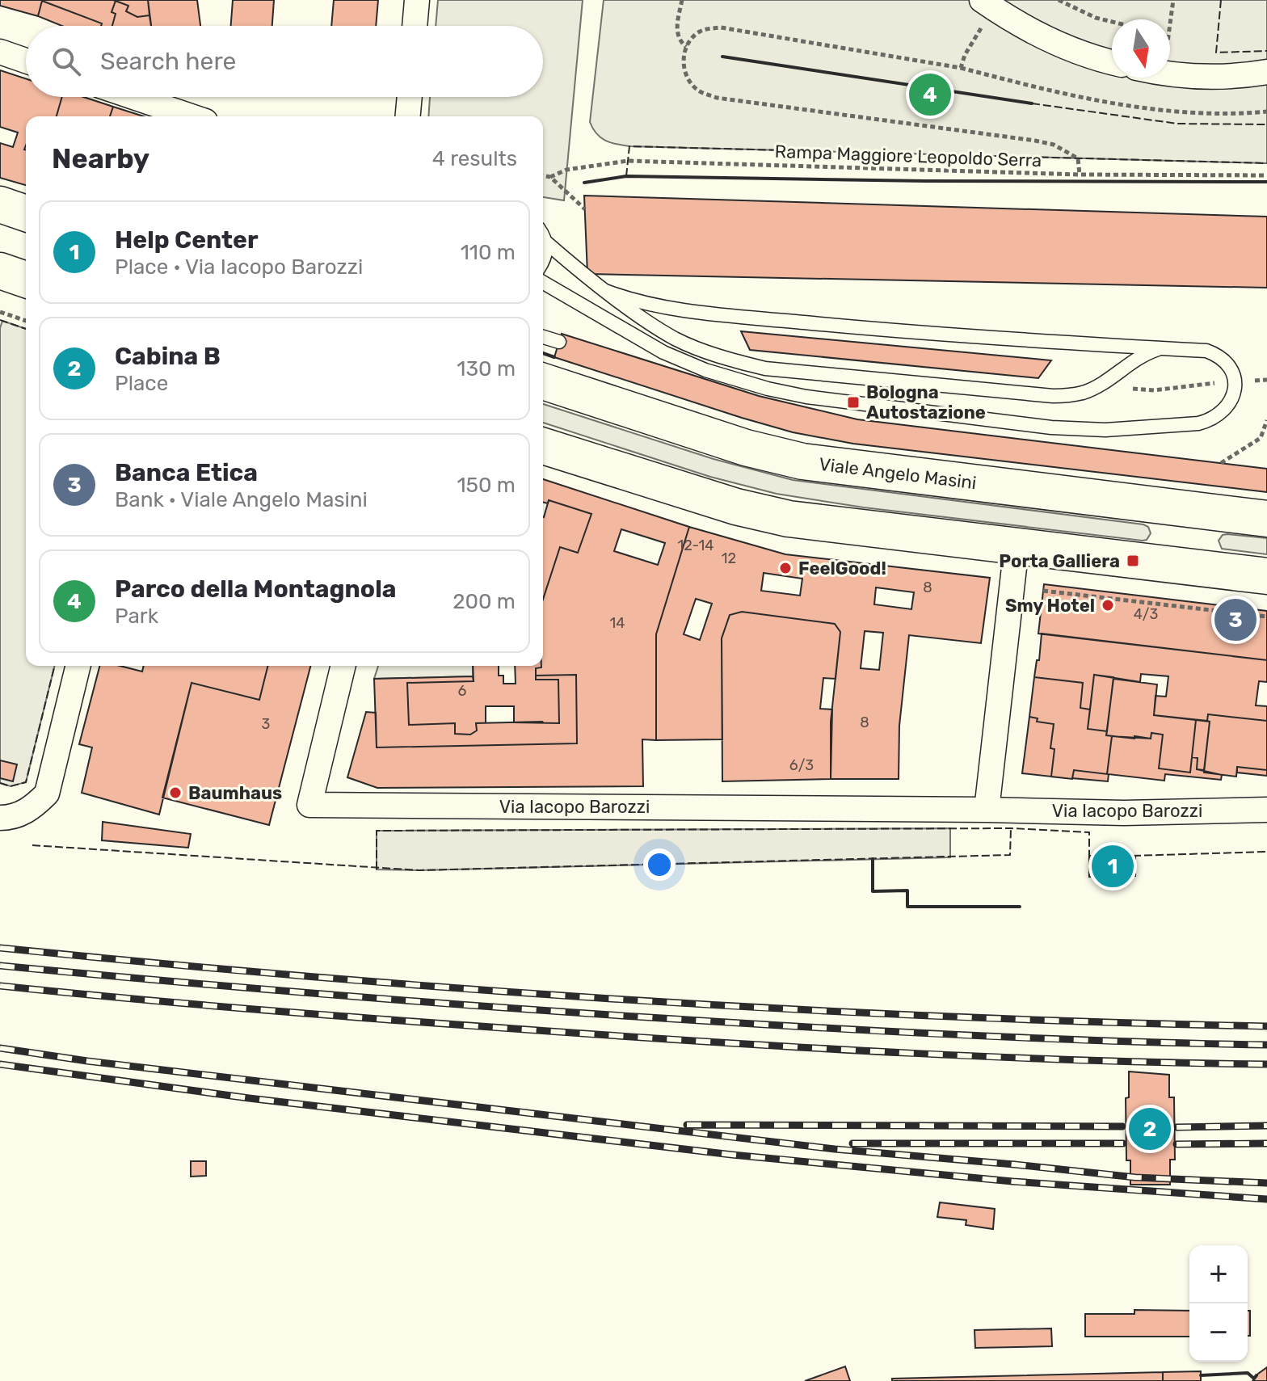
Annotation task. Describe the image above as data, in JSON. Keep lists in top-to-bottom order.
{
  "streets": {
    "main road": ["Viale Angelo Masini"],
    "street": ["Via Iacopo Barozzi"],
    "path": ["Rampa Maggiore Leopoldo Serra"]
  },
  "places": {
    "transit": ["Bologna Autostazione", "Porta Galliera"],
    "other": ["FeelGood!", "Smy Hotel", "Baumhaus"]
  },
  "house_numbers": [
    "12-14",
    "12",
    "8",
    "4/3",
    "14",
    "6",
    "8",
    "3",
    "6/3"
  ],
  "north": "bottom",
  "page": {
    "search": "Search here",
    "pins": [
      "4",
      "3",
      "1",
      "2"
    ],
    "heading": ["Nearby", "4 results"],
    "list": [
      {
        "mark": "1",
        "name": "Help Center",
        "note": "Place · Via Iacopo Barozzi",
        "value": "110 m"
      },
      {
        "mark": "2",
        "name": "Cabina B",
        "note": "Place",
        "value": "130 m"
      },
      {
        "mark": "3",
        "name": "Banca Etica",
        "note": "Bank · Viale Angelo Masini",
        "value": "150 m"
      },
      {
        "mark": "4",
        "name": "Parco della Montagnola",
        "note": "Park",
        "value": "200 m"
      }
    ],
    "map_buttons": ["+", "−"]
  }
}
